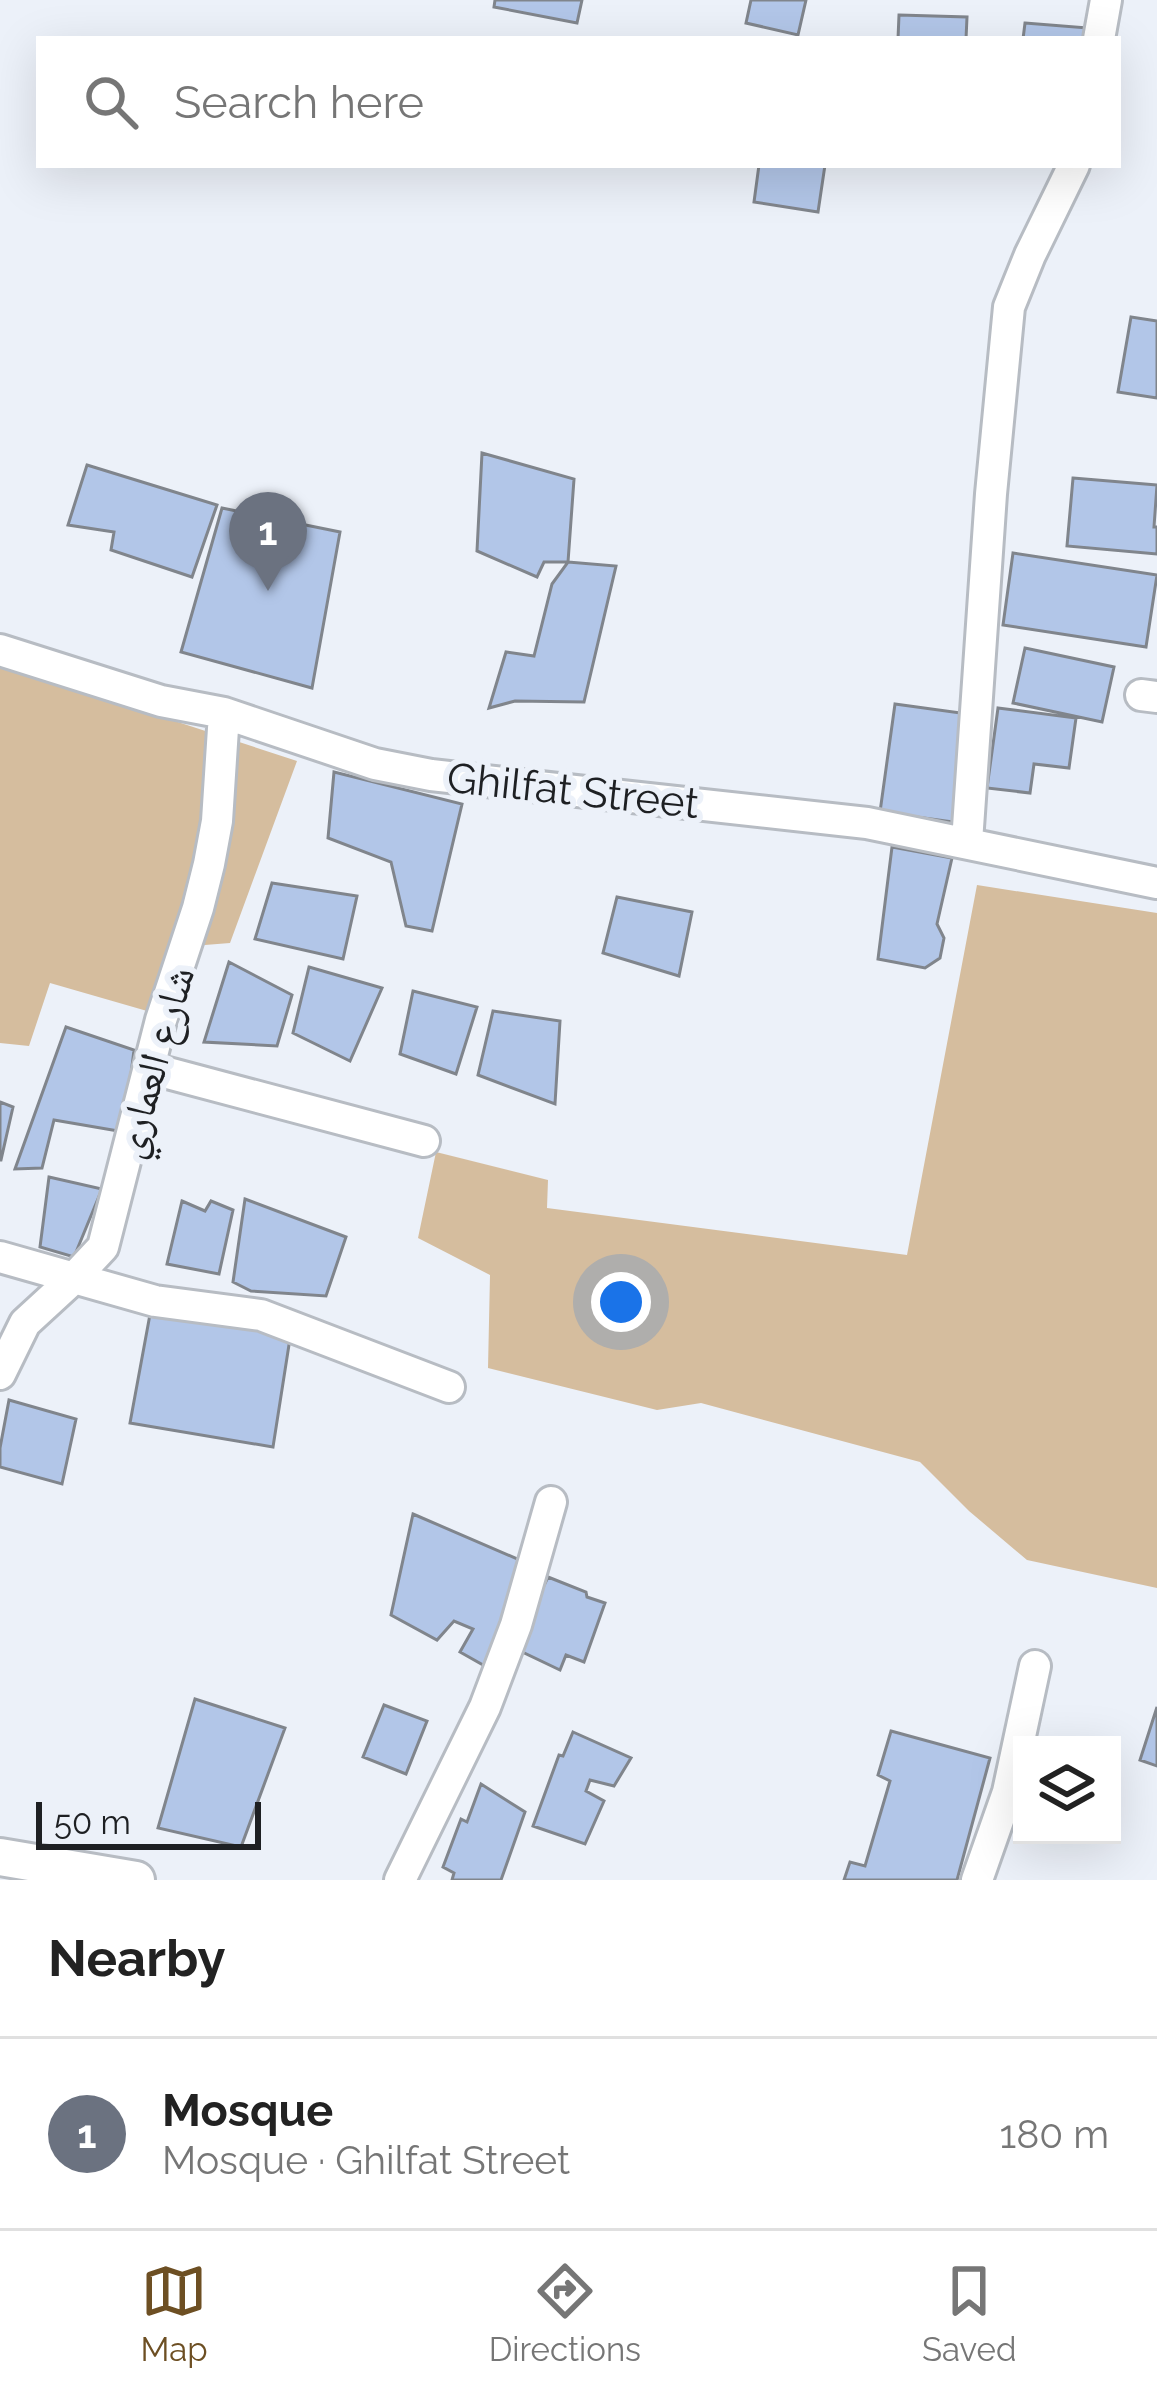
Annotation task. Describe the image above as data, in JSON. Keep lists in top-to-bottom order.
{
  "streets": {
    "street": ["Ghilfat Street", "شارع العماري"]
  },
  "crossings": [
    ["Ghilfat Street", "شارع العماري"]
  ],
  "scale_bar": "50 m",
  "page": {
    "search": "Search here",
    "pins": "1",
    "scale": "50 m",
    "heading": "Nearby",
    "list": [
      {
        "mark": "1",
        "name": "Mosque",
        "note": "Mosque · Ghilfat Street",
        "value": "180 m"
      }
    ],
    "nav": ["Map", "Directions", "Saved"]
  }
}
